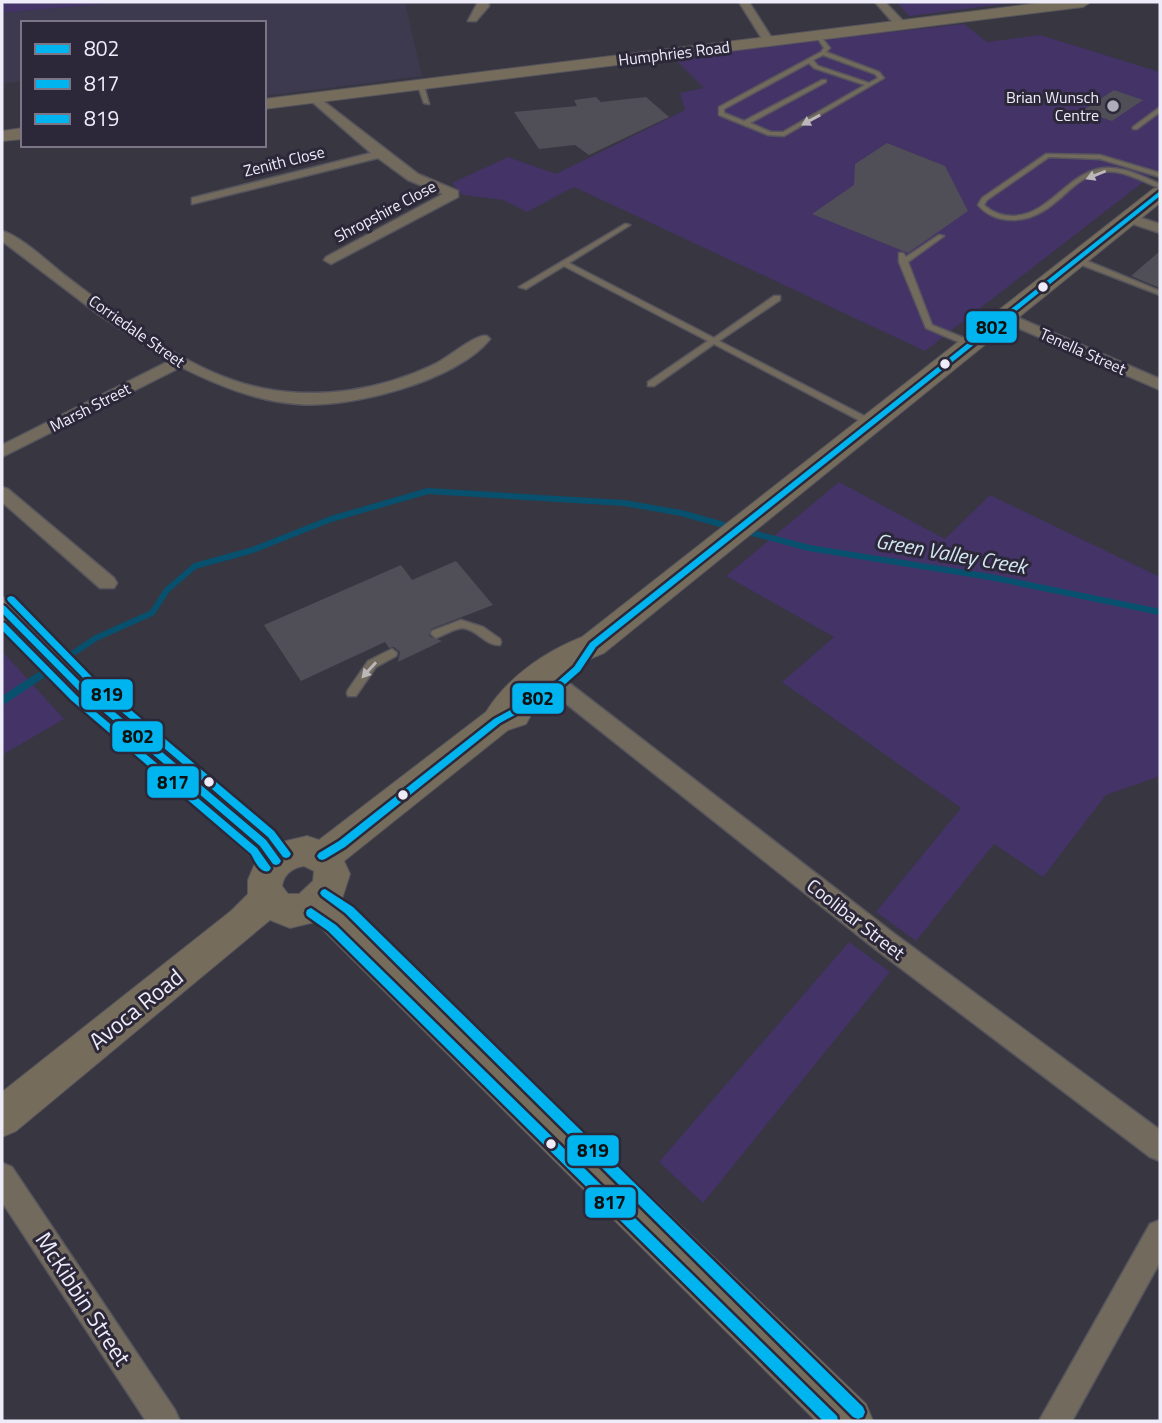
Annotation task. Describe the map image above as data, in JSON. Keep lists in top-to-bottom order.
{
  "streets": {
    "main road": ["Humphries Road", "Avoca Road"],
    "street": [
      "Zenith Close",
      "Shropshire Close",
      "Corriedale Street",
      "Tenella Street",
      "Marsh Street",
      "Coolibar Street",
      "McKibbin Street"
    ]
  },
  "crossings": [
    ["Humphries Road", "Shropshire Close"],
    ["Zenith Close", "Shropshire Close"],
    ["Corriedale Street", "Marsh Street"]
  ],
  "water": ["Green Valley Creek"],
  "places": ["Brian Wunsch Centre"],
  "lines": ["transit line 802", "transit line 819", "transit line 817"],
  "legend": ["802", "817", "819"]
}
